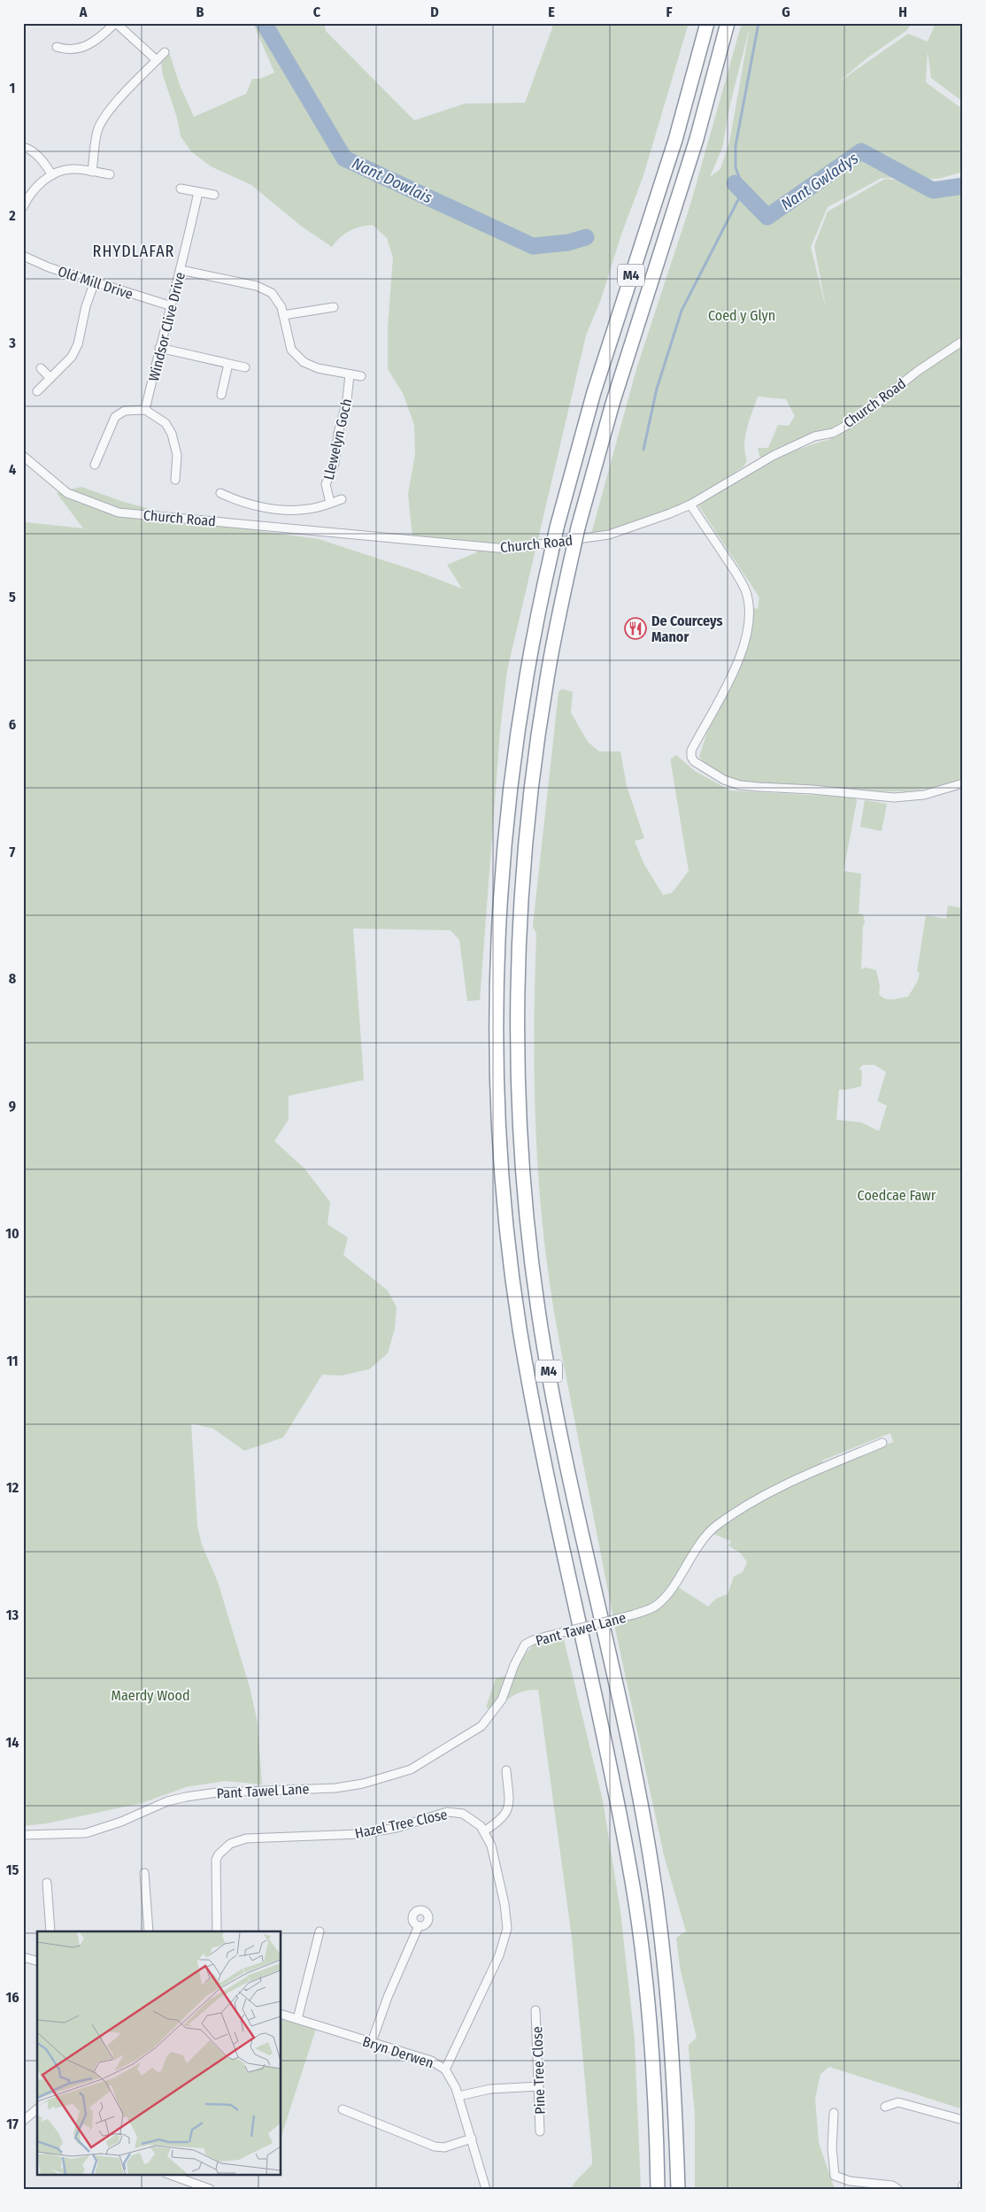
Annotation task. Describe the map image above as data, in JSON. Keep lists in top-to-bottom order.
{
  "streets": {
    "highway": ["M4"],
    "street": [
      "Old Mill Drive",
      "Windsor Clive Drive",
      "Church Road",
      "Llewelyn Goch",
      "Pant Tawel Lane",
      "Hazel Tree Close",
      "Bryn Derwen",
      "Pine Tree Close"
    ]
  },
  "crossings": [
    ["Old Mill Drive", "Windsor Clive Drive"]
  ],
  "districts": ["RHYDLAFAR"],
  "water": ["Nant Dowlais", "Nant Gwladys"],
  "parks": ["Coed y Glyn", "Coedcae Fawr", "Maerdy Wood"],
  "places": {
    "restaurant": ["De Courceys Manor"]
  },
  "grid": {
    "columns": [
      "A",
      "B",
      "C",
      "D",
      "E",
      "F",
      "G",
      "H"
    ],
    "rows": [
      "1",
      "2",
      "3",
      "4",
      "5",
      "6",
      "7",
      "8",
      "9",
      "10",
      "11",
      "12",
      "13",
      "14",
      "15",
      "16",
      "17"
    ]
  }
}
